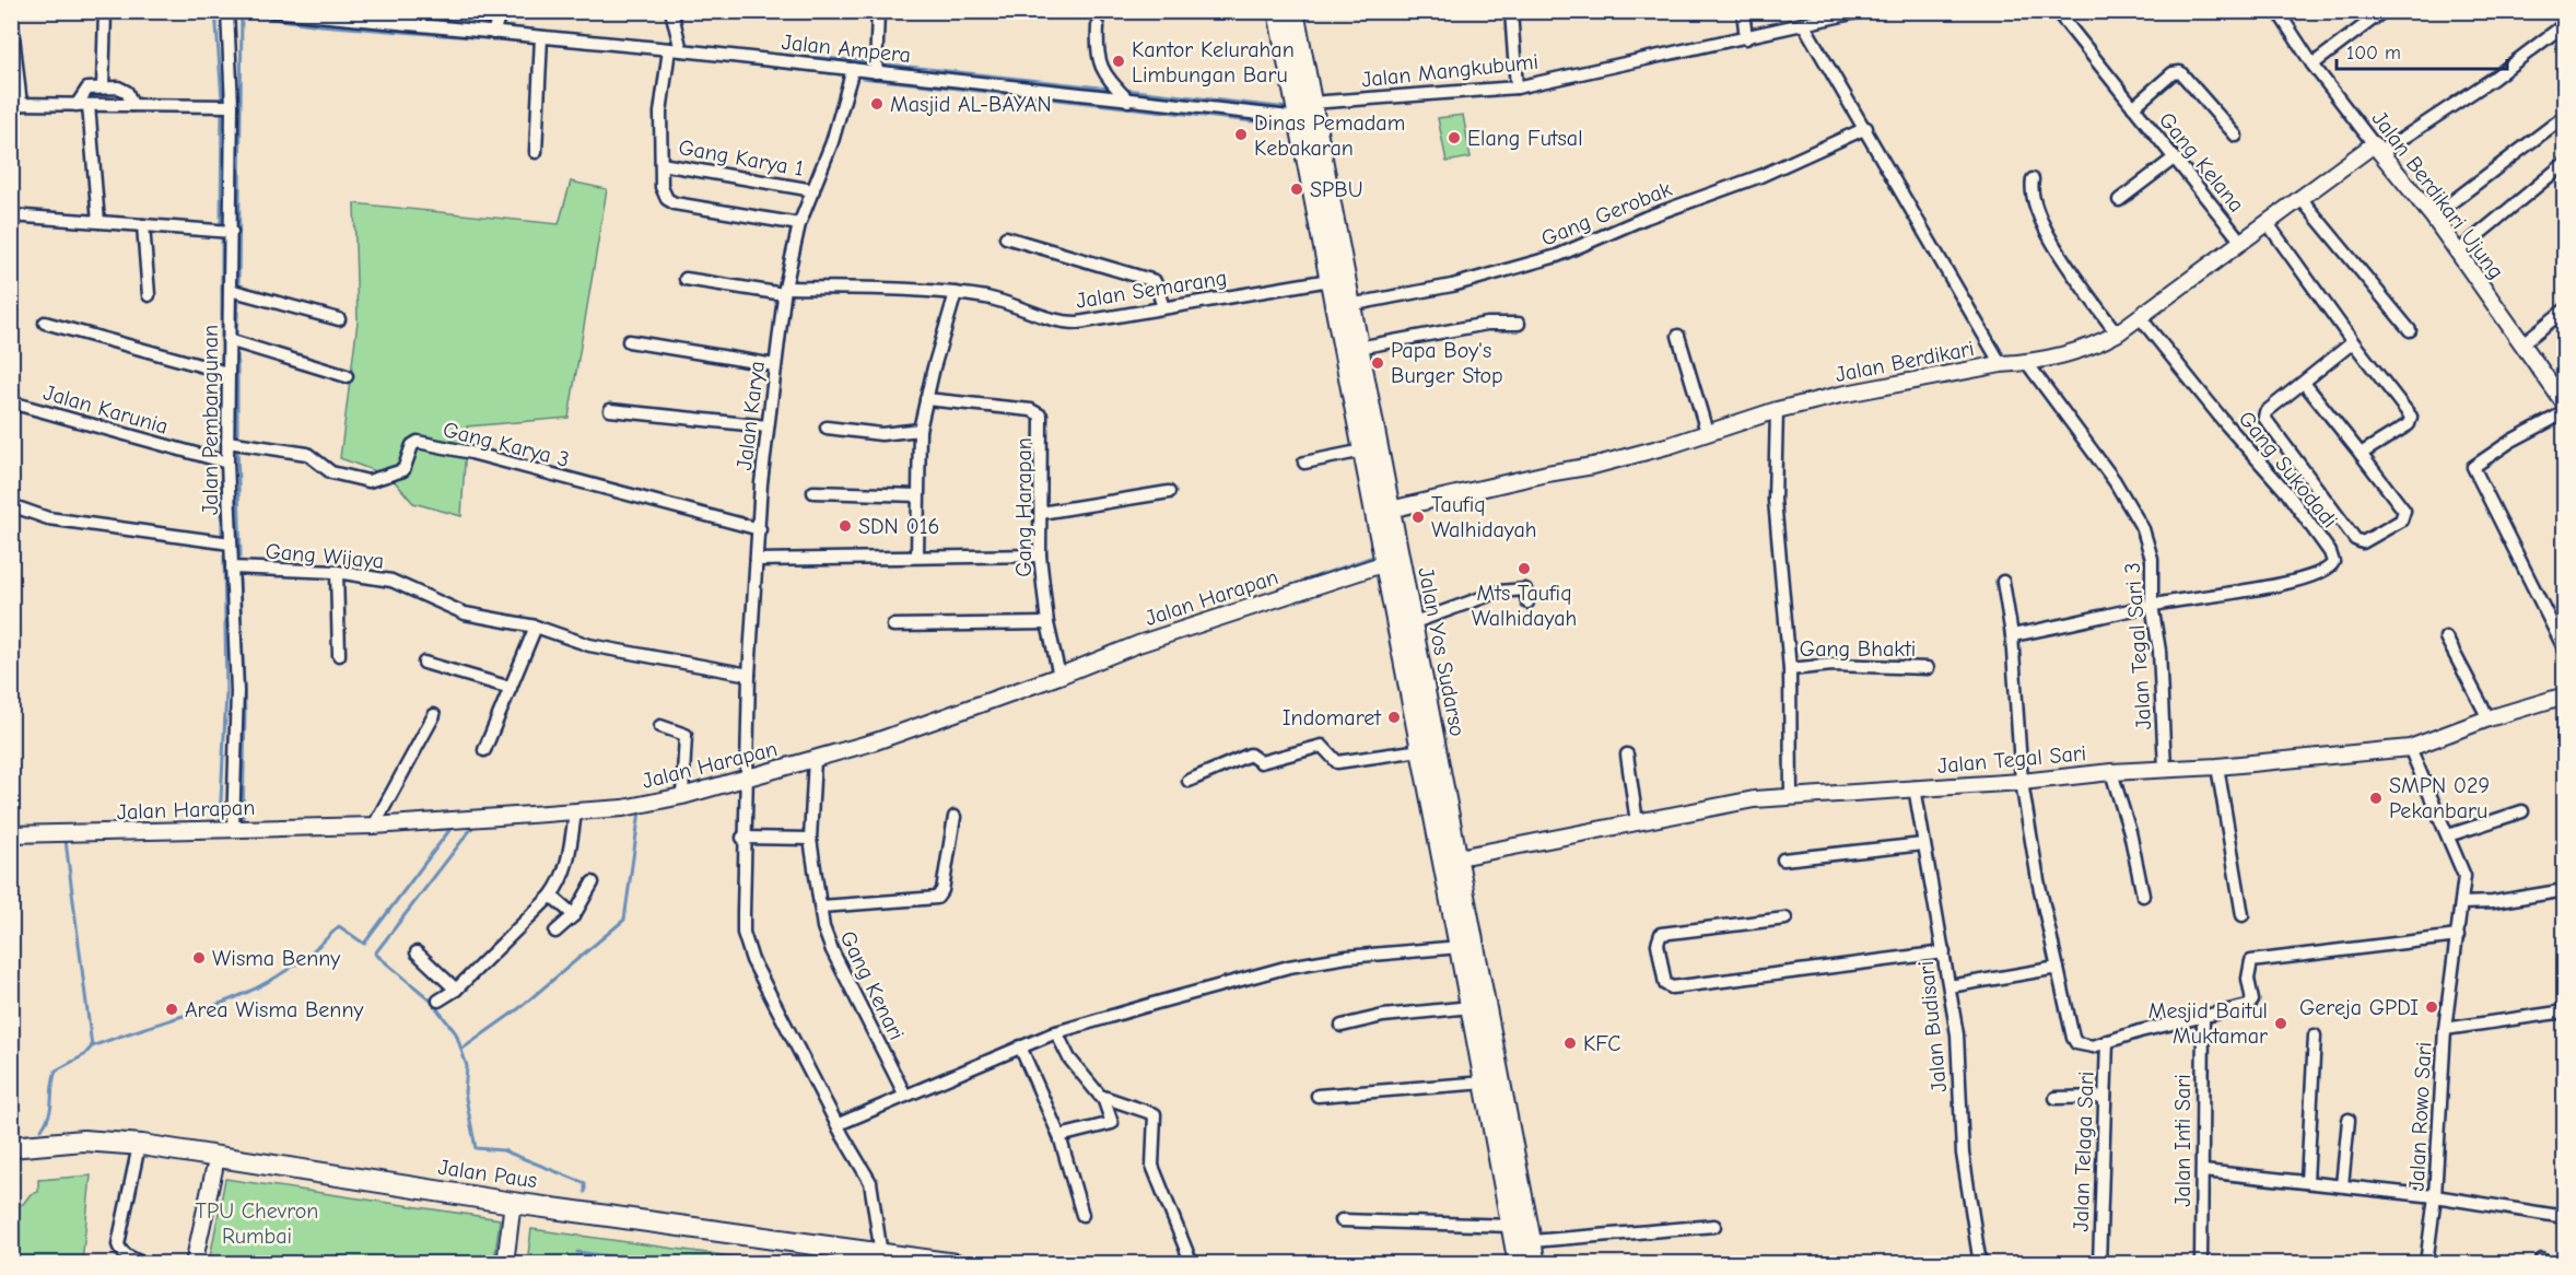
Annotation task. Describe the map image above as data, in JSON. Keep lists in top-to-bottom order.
{
  "streets": {
    "main road": ["Jalan Yos Sudarso", "Jalan Paus"],
    "street": [
      "Jalan Ampera",
      "Jalan Mangkubumi",
      "Gang Karya 1",
      "Gang Kelana",
      "Jalan Berdikari Ujung",
      "Gang Gerobak",
      "Jalan Semarang",
      "Jalan Berdikari",
      "Jalan Karunia",
      "Jalan Karya",
      "Jalan Pembangunan",
      "Gang Karya 3",
      "Gang Sukodadi",
      "Gang Harapan",
      "Gang Wijaya",
      "Jalan Harapan",
      "Jalan Tegal Sari 3",
      "Gang Bhakti",
      "Jalan Tegal Sari",
      "Gang Kenari",
      "Jalan Budisari",
      "Jalan Rowo Sari",
      "Jalan Inti Sari",
      "Jalan Telaga Sari"
    ]
  },
  "crossings": [
    ["Jalan Ampera", "Jalan Mangkubumi"],
    ["Jalan Ampera", "Jalan Karya"],
    ["Jalan Ampera", "Jalan Yos Sudarso"],
    ["Jalan Mangkubumi", "Jalan Yos Sudarso"],
    ["Gang Karya 1", "Jalan Karya"],
    ["Gang Kelana", "Jalan Berdikari"],
    ["Jalan Berdikari Ujung", "Jalan Berdikari"],
    ["Gang Gerobak", "Jalan Yos Sudarso"],
    ["Jalan Semarang", "Jalan Karya"],
    ["Jalan Semarang", "Jalan Yos Sudarso"],
    ["Jalan Berdikari", "Gang Sukodadi"],
    ["Jalan Berdikari", "Jalan Tegal Sari 3"],
    ["Jalan Berdikari", "Jalan Yos Sudarso"],
    ["Jalan Karunia", "Jalan Pembangunan"],
    ["Jalan Karya", "Gang Karya 3"],
    ["Jalan Karya", "Gang Wijaya"],
    ["Jalan Karya", "Jalan Harapan"],
    ["Jalan Karya", "Jalan Paus"],
    ["Jalan Pembangunan", "Gang Karya 3"],
    ["Jalan Pembangunan", "Gang Wijaya"],
    ["Jalan Pembangunan", "Jalan Harapan"],
    ["Gang Sukodadi", "Jalan Tegal Sari 3"],
    ["Gang Harapan", "Jalan Harapan"],
    ["Jalan Harapan", "Jalan Yos Sudarso"],
    ["Jalan Harapan", "Gang Kenari"],
    ["Jalan Tegal Sari 3", "Jalan Tegal Sari"],
    ["Jalan Yos Sudarso", "Jalan Tegal Sari"],
    ["Jalan Tegal Sari", "Jalan Budisari"],
    ["Jalan Tegal Sari", "Jalan Rowo Sari"]
  ],
  "parks": ["TPU Chevron Rumbai"],
  "places": [
    "Kantor Kelurahan Limbungan Baru",
    "Masjid AL-BAYAN",
    "Dinas Pemadam Kebakaran",
    "Elang Futsal",
    "SPBU",
    "Papa Boy's Burger Stop",
    "Taufiq Walhidayah",
    "SDN 016",
    "Mts Taufiq Walhidayah",
    "Indomaret",
    "SMPN 029 Pekanbaru",
    "Wisma Benny",
    "Gereja GPDI",
    "Area Wisma Benny",
    "Mesjid Baitul Muktamar",
    "KFC"
  ],
  "scale_bar": "100 m"
}
